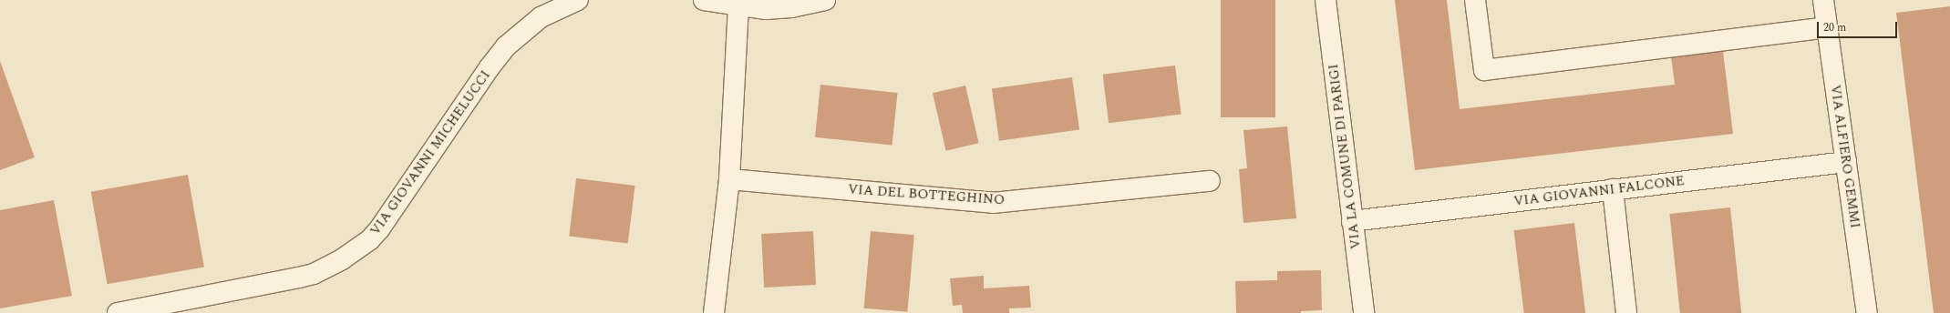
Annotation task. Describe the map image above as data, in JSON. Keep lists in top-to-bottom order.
{
  "streets": {
    "street": [
      "VIA GIOVANNI MICHELUCCI",
      "VIA LA COMUNE DI PARIGI",
      "VIA ALFIERO GEMMI",
      "VIA GIOVANNI FALCONE",
      "VIA DEL BOTTEGHINO"
    ]
  },
  "crossings": [
    ["VIA LA COMUNE DI PARIGI", "VIA GIOVANNI FALCONE"],
    ["VIA ALFIERO GEMMI", "VIA GIOVANNI FALCONE"]
  ],
  "scale_bar": "20 m"
}
